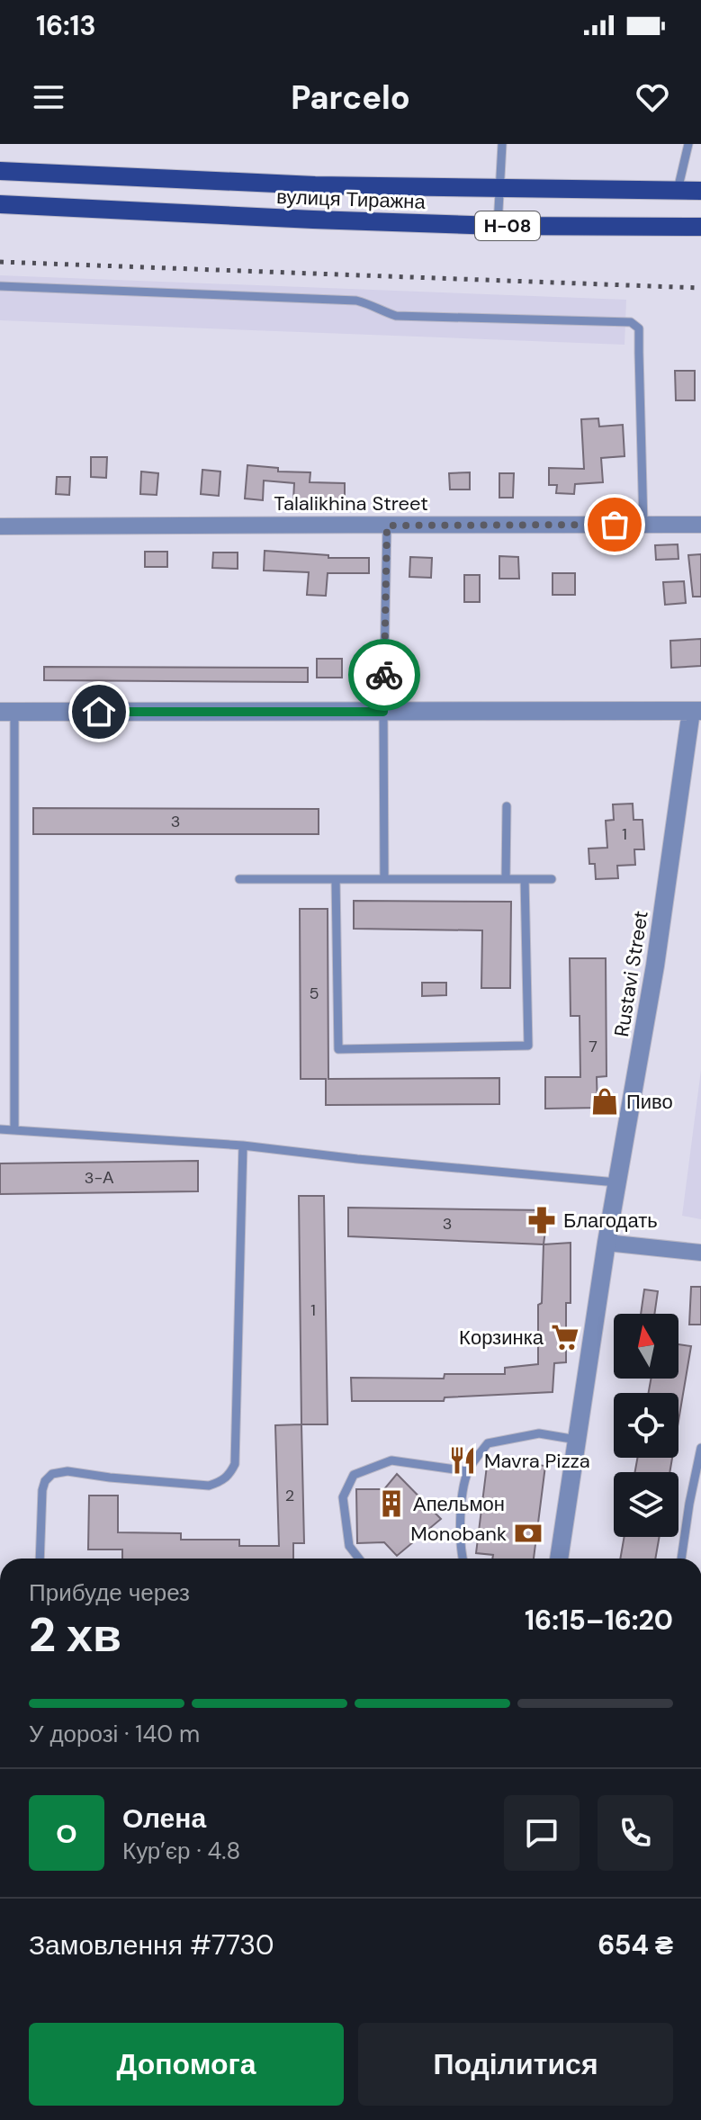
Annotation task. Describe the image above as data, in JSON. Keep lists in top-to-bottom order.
{
  "streets": {
    "main road": ["вулиця Тиражна", "Н-08"],
    "street": ["Talalikhina Street", "Rustavi Street"]
  },
  "places": {
    "shop": ["Пиво"],
    "pharmacy": ["Благодать"],
    "supermarket": ["Корзинка"],
    "restaurant": ["Mavra Pizza"],
    "building": ["Апельмон"],
    "bank": ["Monobank"]
  },
  "house_numbers": [
    "3",
    "1",
    "5",
    "7",
    "3-А",
    "3",
    "1",
    "2"
  ],
  "north": "top",
  "page": {
    "status": "16:13",
    "header": "Parcelo",
    "heading": ["2 хв", "Прибуде через", "16:15–16:20"],
    "panel": [
      "Олена",
      "Кур’єр · 4.8",
      "Замовлення #7730",
      "654 ₴"
    ],
    "bar": "У дорозі · 140 m",
    "round": "О",
    "buttons": ["Допомога", "Поділитися"]
  }
}
